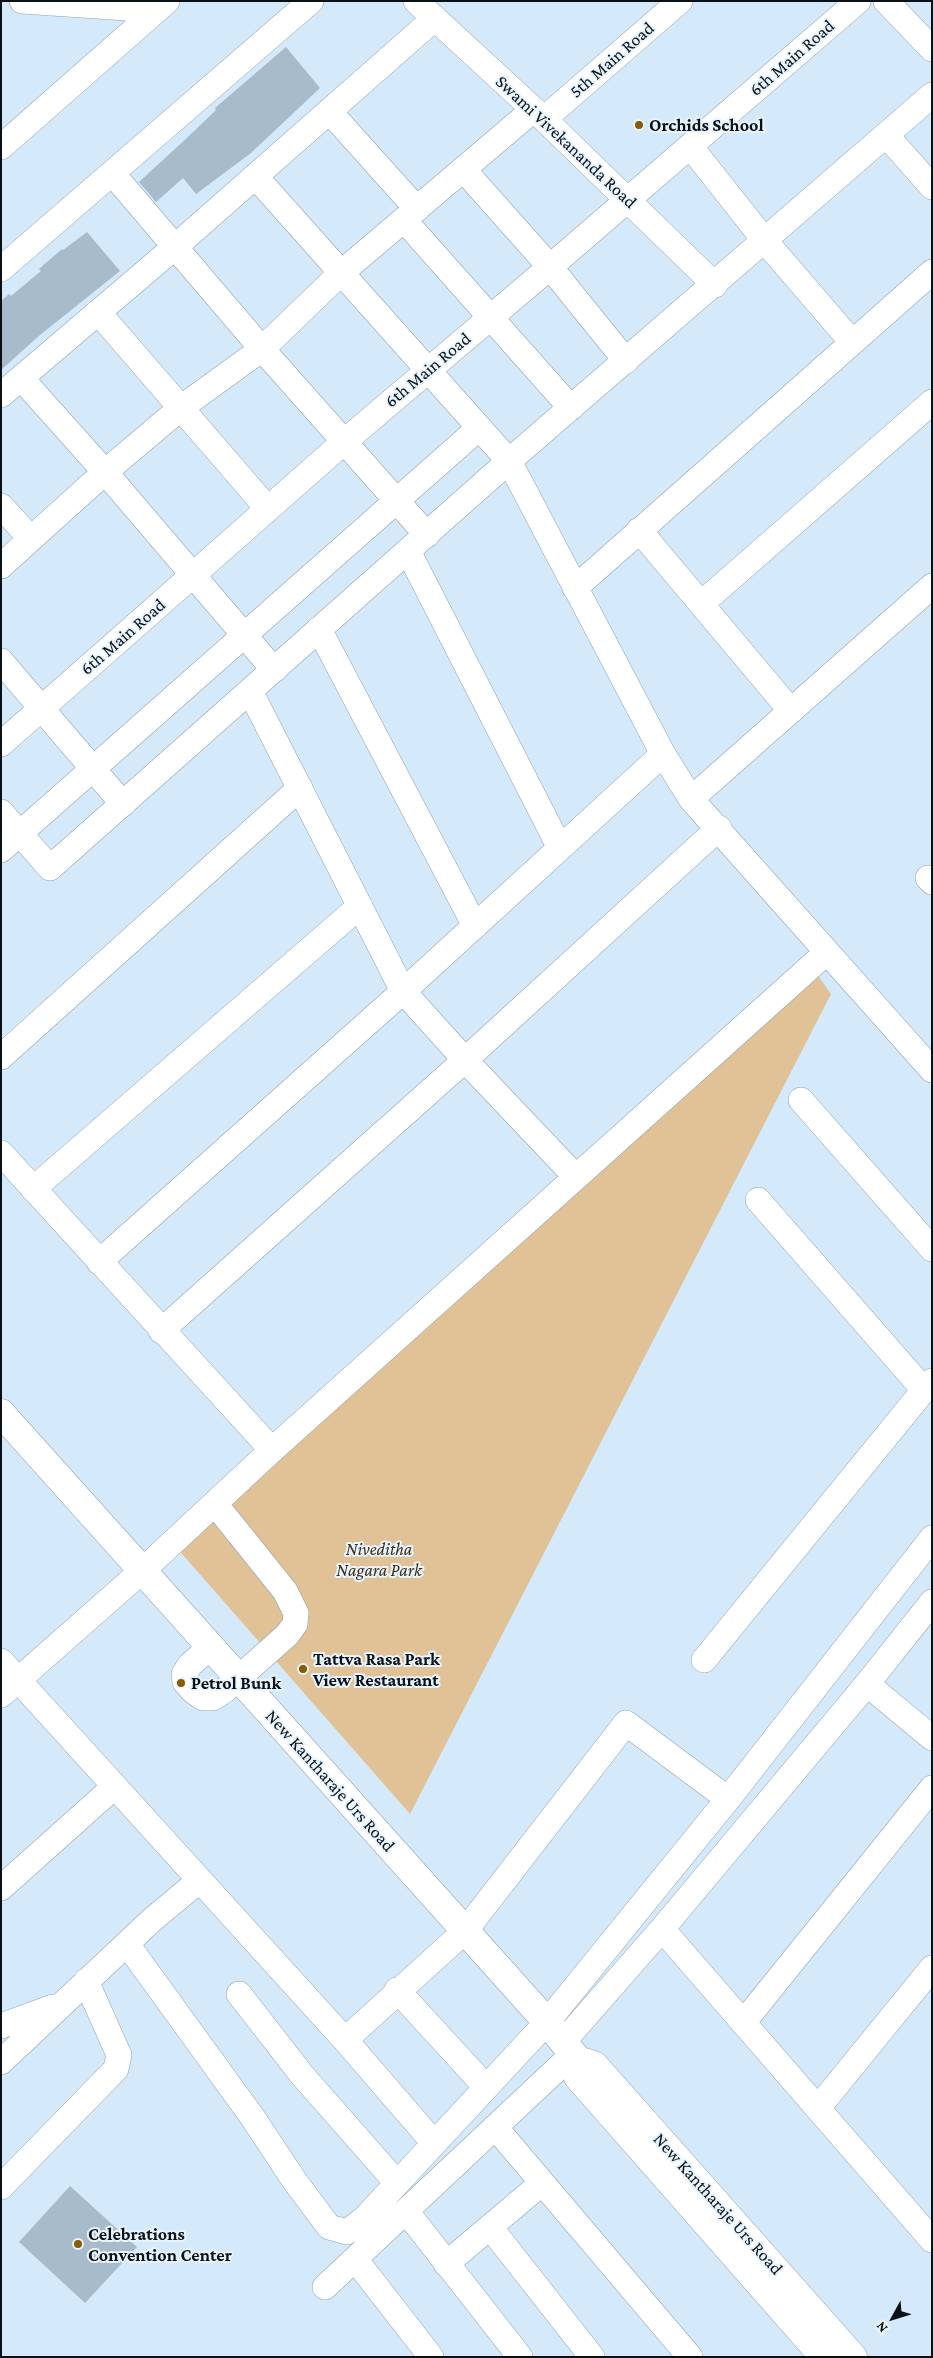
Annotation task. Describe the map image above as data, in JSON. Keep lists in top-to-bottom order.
{
  "streets": {
    "main road": ["New Kantharaje Urs Road"],
    "street": ["6th Main Road", "5th Main Road", "Swami Vivekananda Road"]
  },
  "crossings": [
    ["6th Main Road", "Swami Vivekananda Road"],
    ["5th Main Road", "Swami Vivekananda Road"]
  ],
  "parks": ["Niveditha Nagara Park"],
  "places": [
    "Orchids School",
    "Tattva Rasa Park View Restaurant",
    "Petrol Bunk",
    "Celebrations Convention Center"
  ],
  "north": "bottom left"
}
